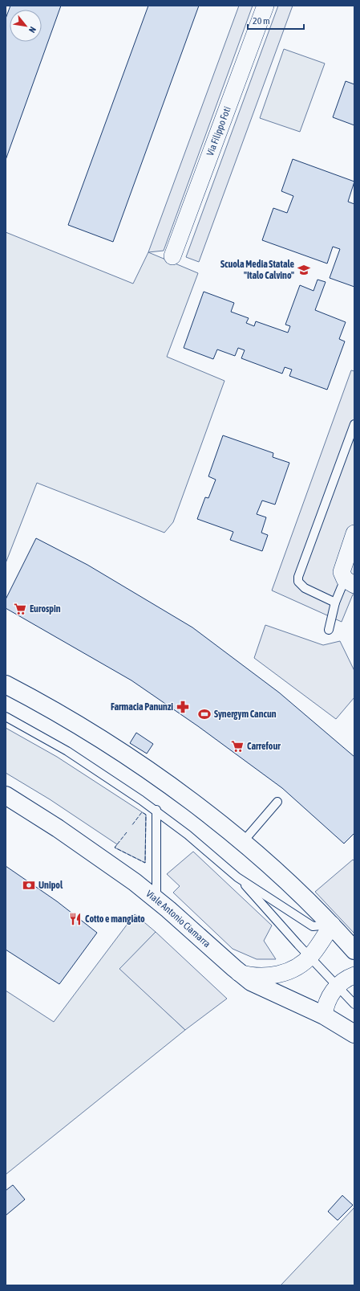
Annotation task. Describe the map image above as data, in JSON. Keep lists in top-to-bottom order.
{
  "streets": {
    "street": ["Via Filippo Foti", "Viale Antonio Ciamarra"]
  },
  "places": {
    "school or university": ["Scuola Media Statale \"Italo Calvino\""],
    "supermarket": ["Eurospin", "Carrefour"],
    "pharmacy": ["Farmacia Panunzi"],
    "sports": ["Synergym Cancun"],
    "bank": ["Unipol"],
    "restaurant": ["Cotto e mangiato"]
  },
  "scale_bar": "20 m",
  "north": "bottom right"
}
